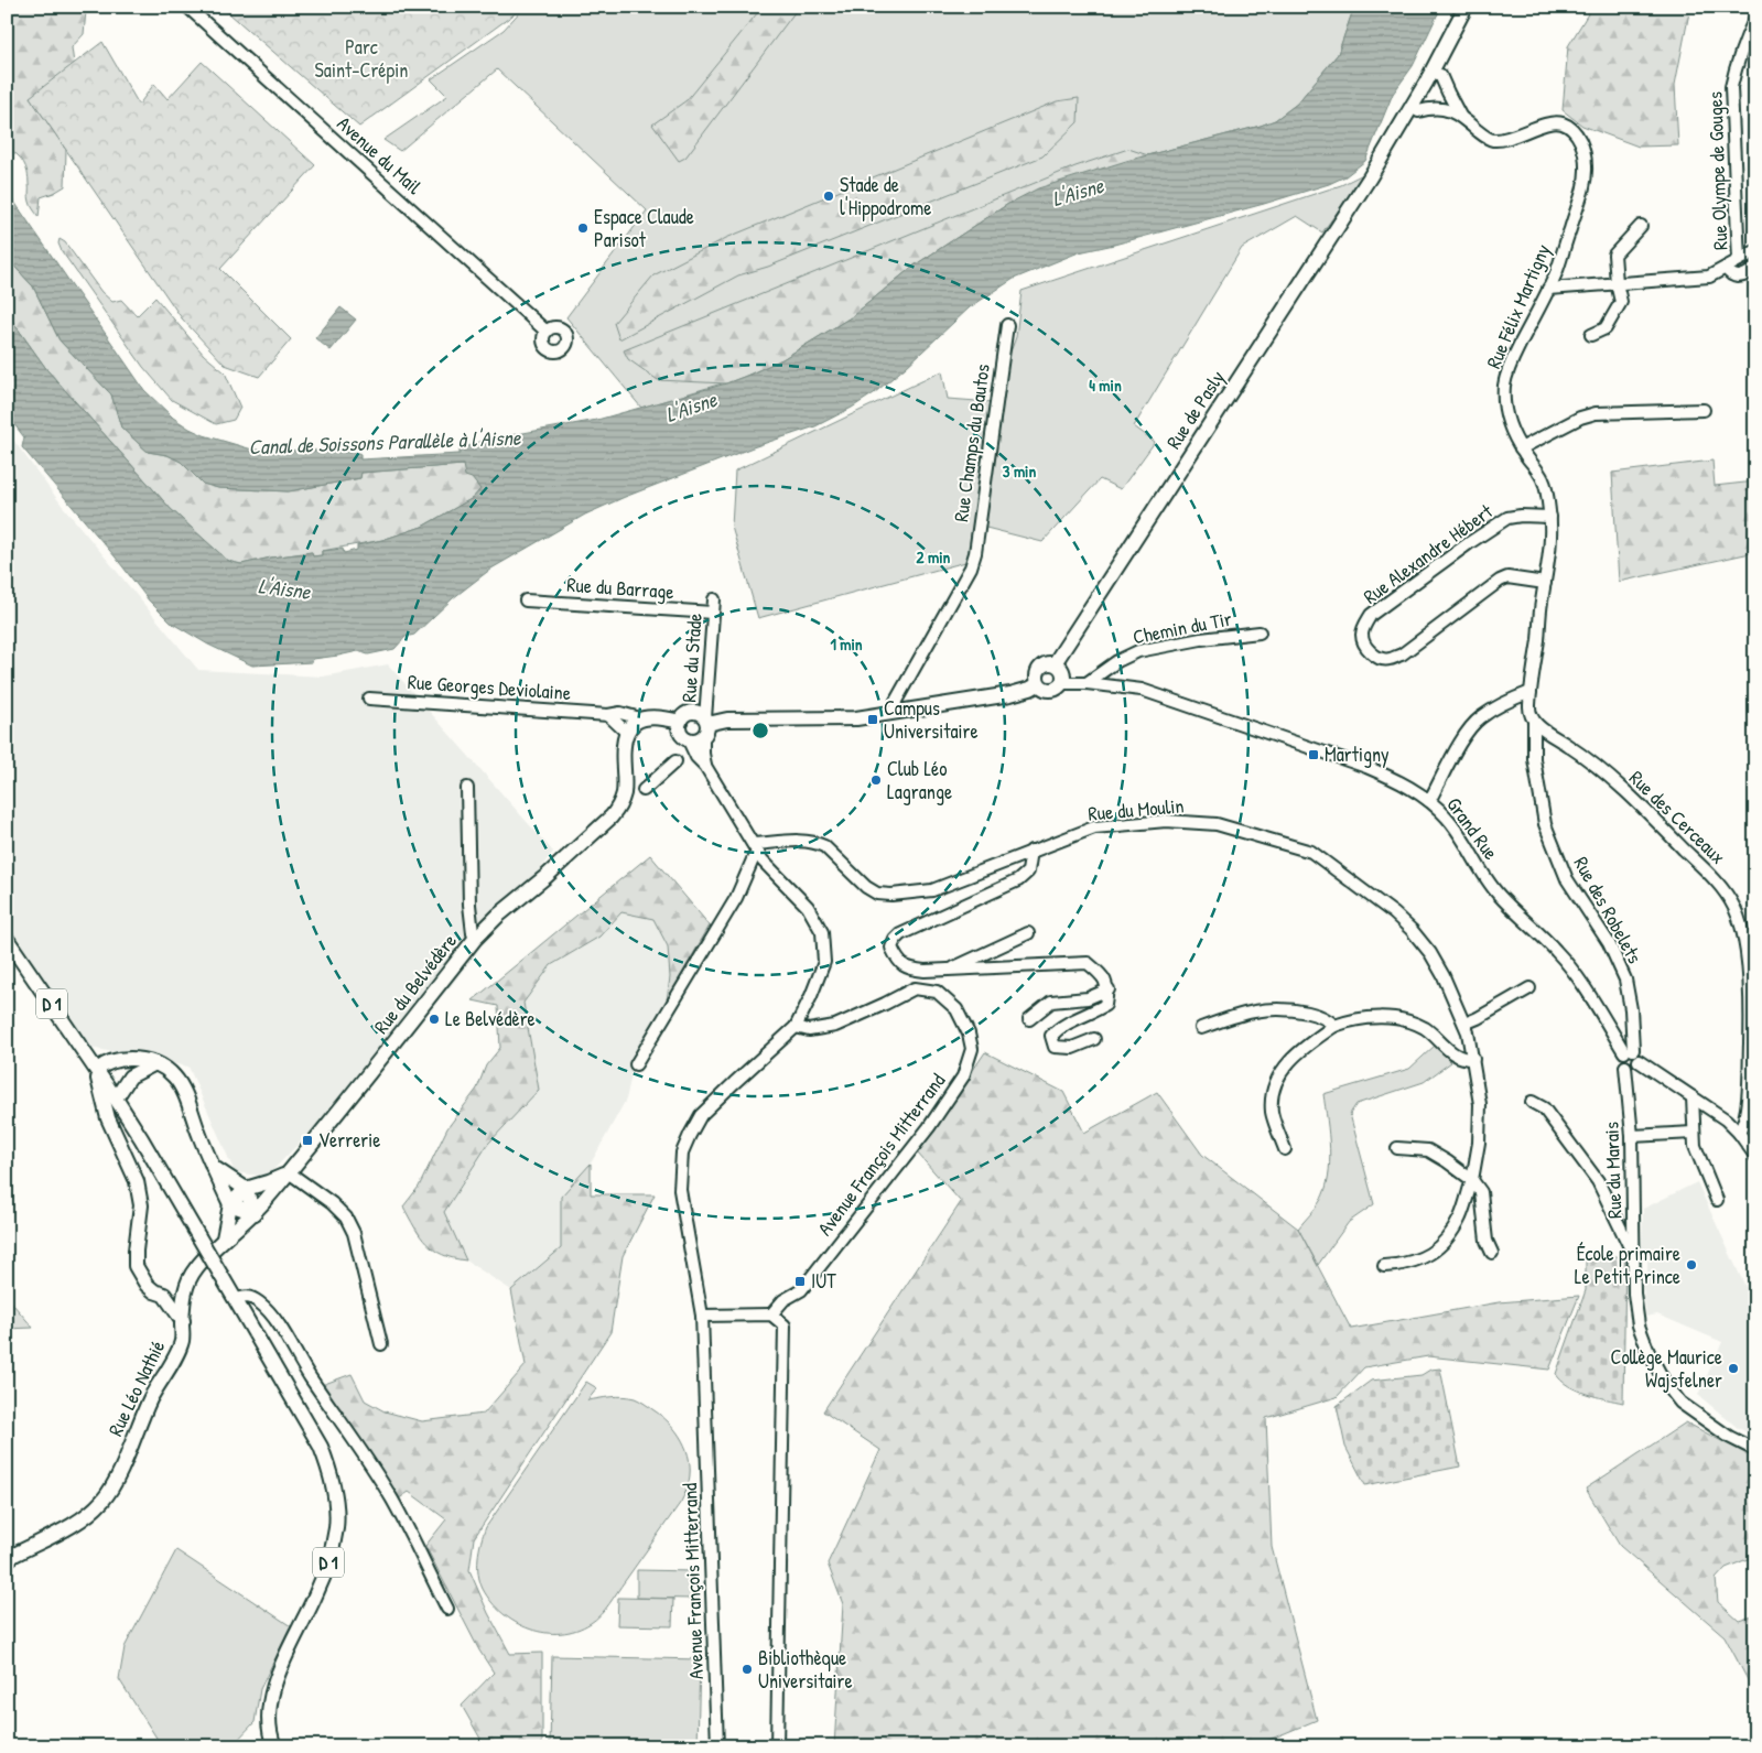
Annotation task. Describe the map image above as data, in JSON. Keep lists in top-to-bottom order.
{
  "streets": {
    "main road": [
      "Rue de Pasly",
      "Rue Georges Deviolaine",
      "Rue du Belvédère",
      "D 1",
      "Rue Léo Nathié"
    ],
    "street": [
      "Avenue du Mail",
      "Rue Olympe de Gouges",
      "Rue Félix Martigny",
      "Rue Champs du Bautos",
      "Rue Alexandre Hébert",
      "Rue du Barrage",
      "Chemin du Tir",
      "Rue du Stade",
      "Rue du Moulin",
      "Rue des Cerceaux",
      "Grand Rue",
      "Rue des Robelets",
      "Avenue François Mitterrand",
      "Rue du Marais"
    ]
  },
  "crossings": [
    ["Rue Félix Martigny", "Rue de Pasly"],
    ["Rue Félix Martigny", "Rue Alexandre Hébert"],
    ["Rue de Pasly", "Grand Rue"],
    ["Rue du Barrage", "Rue du Stade"],
    ["Chemin du Tir", "Grand Rue"],
    ["Rue du Stade", "Rue Georges Deviolaine"],
    ["Rue du Stade", "Avenue François Mitterrand"],
    ["Rue Georges Deviolaine", "Avenue François Mitterrand"],
    ["Rue du Moulin", "Avenue François Mitterrand"],
    ["Rue des Cerceaux", "Rue des Robelets"],
    ["Grand Rue", "Rue des Robelets"],
    ["Grand Rue", "Rue du Marais"],
    ["Rue des Robelets", "Rue du Marais"],
    ["Rue du Belvédère", "Rue Léo Nathié"]
  ],
  "water": ["L'Aisne", "Canal de Soissons Parallèle à l'Aisne"],
  "parks": ["Parc Saint-Crépin"],
  "places": {
    "other": [
      "Stade de l'Hippodrome",
      "Espace Claude Parisot",
      "Club Léo Lagrange",
      "Le Belvédère",
      "École primaire Le Petit Prince",
      "Collège Maurice Wajsfelner",
      "Bibliothèque Universitaire"
    ],
    "transit": [
      "Campus Universitaire",
      "Martigny",
      "Verrerie",
      "IUT"
    ]
  },
  "rings": [
    "4 min",
    "3 min",
    "2 min",
    "1 min"
  ]
}
